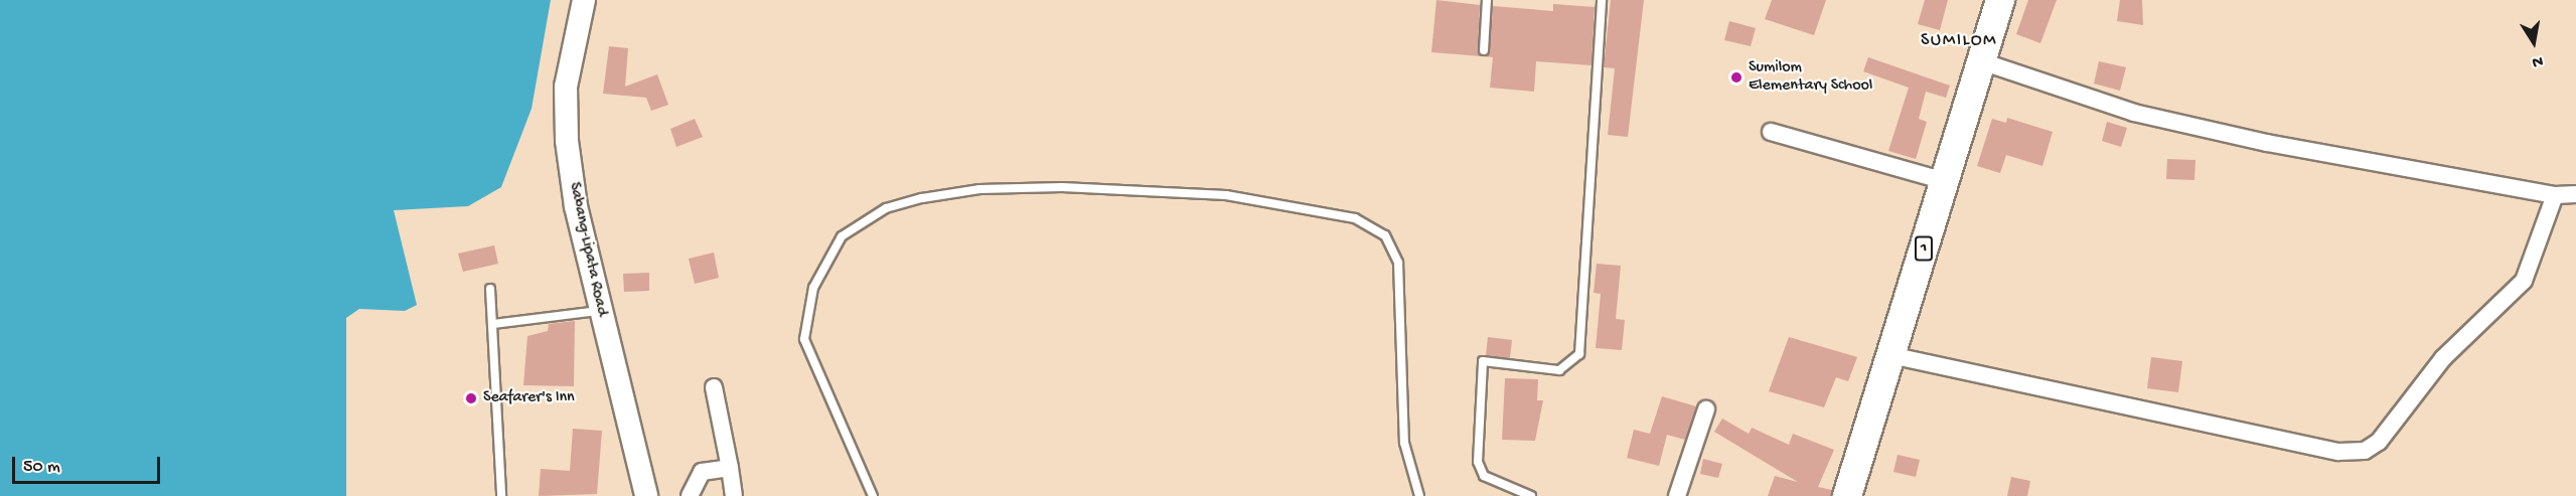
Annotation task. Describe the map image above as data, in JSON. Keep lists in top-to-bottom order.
{
  "streets": {
    "highway": ["1"],
    "main road": ["Sabang-Lipata Road"]
  },
  "districts": ["SUMILOM"],
  "places": ["Sumilom Elementary School", "Seafarer's Inn"],
  "scale_bar": "50 m",
  "north": "bottom"
}
